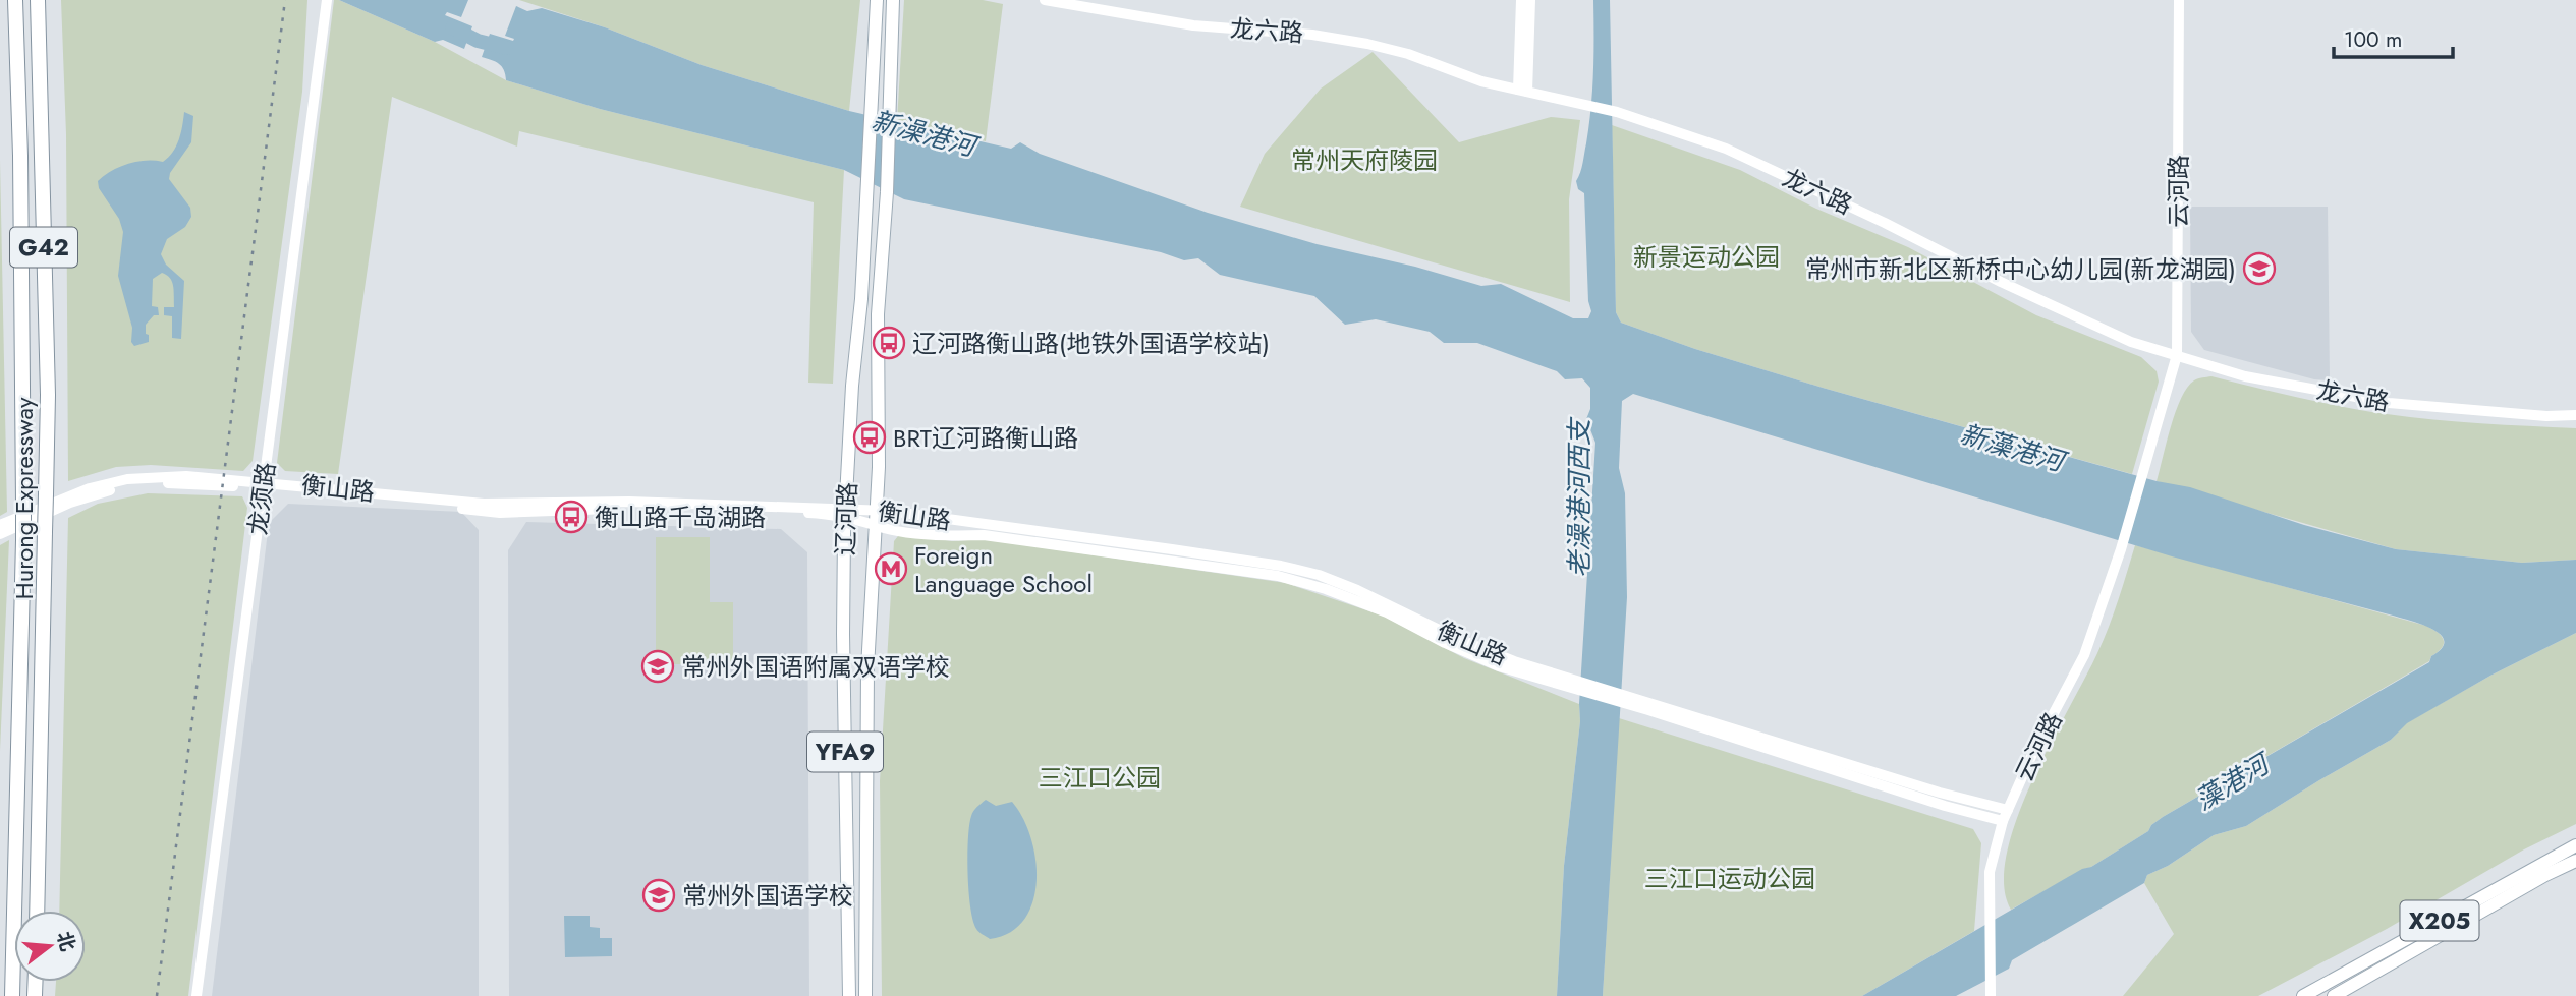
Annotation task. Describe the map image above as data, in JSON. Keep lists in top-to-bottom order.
{
  "streets": {
    "highway": ["G42", "Hurong Expressway"],
    "main road": ["辽河路", "YFA9", "X205"],
    "street": [
      "龙六路",
      "云河路",
      "衡山路",
      "龙须路"
    ]
  },
  "crossings": [
    ["龙六路", "云河路"],
    ["云河路", "衡山路"],
    ["衡山路", "龙须路"],
    ["衡山路", "辽河路"]
  ],
  "water": [
    "新澡港河",
    "新藻港河",
    "老澡港河西支",
    "藻港河"
  ],
  "parks": [
    "常州天府陵园",
    "新景运动公园",
    "三江口公园",
    "三江口运动公园"
  ],
  "places": {
    "school or university": ["常州市新北区新桥中心幼儿园(新龙湖园)", "常州外国语附属双语学校", "常州外国语学校"],
    "bus stop": ["辽河路衡山路(地铁外国语学校站)", "BRT辽河路衡山路", "衡山路千岛湖路"],
    "metro station": ["Foreign Language School"]
  },
  "scale_bar": "100 m",
  "north": "right"
}
